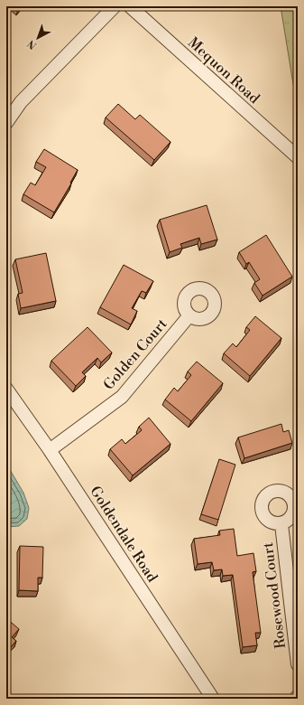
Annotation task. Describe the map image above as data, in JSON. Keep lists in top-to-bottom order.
{
  "streets": {
    "street": [
      "Mequon Road",
      "Golden Court",
      "Goldendale Road",
      "Rosewood Court"
    ]
  },
  "crossings": [
    ["Golden Court", "Goldendale Road"]
  ],
  "north": "bottom left"
}
